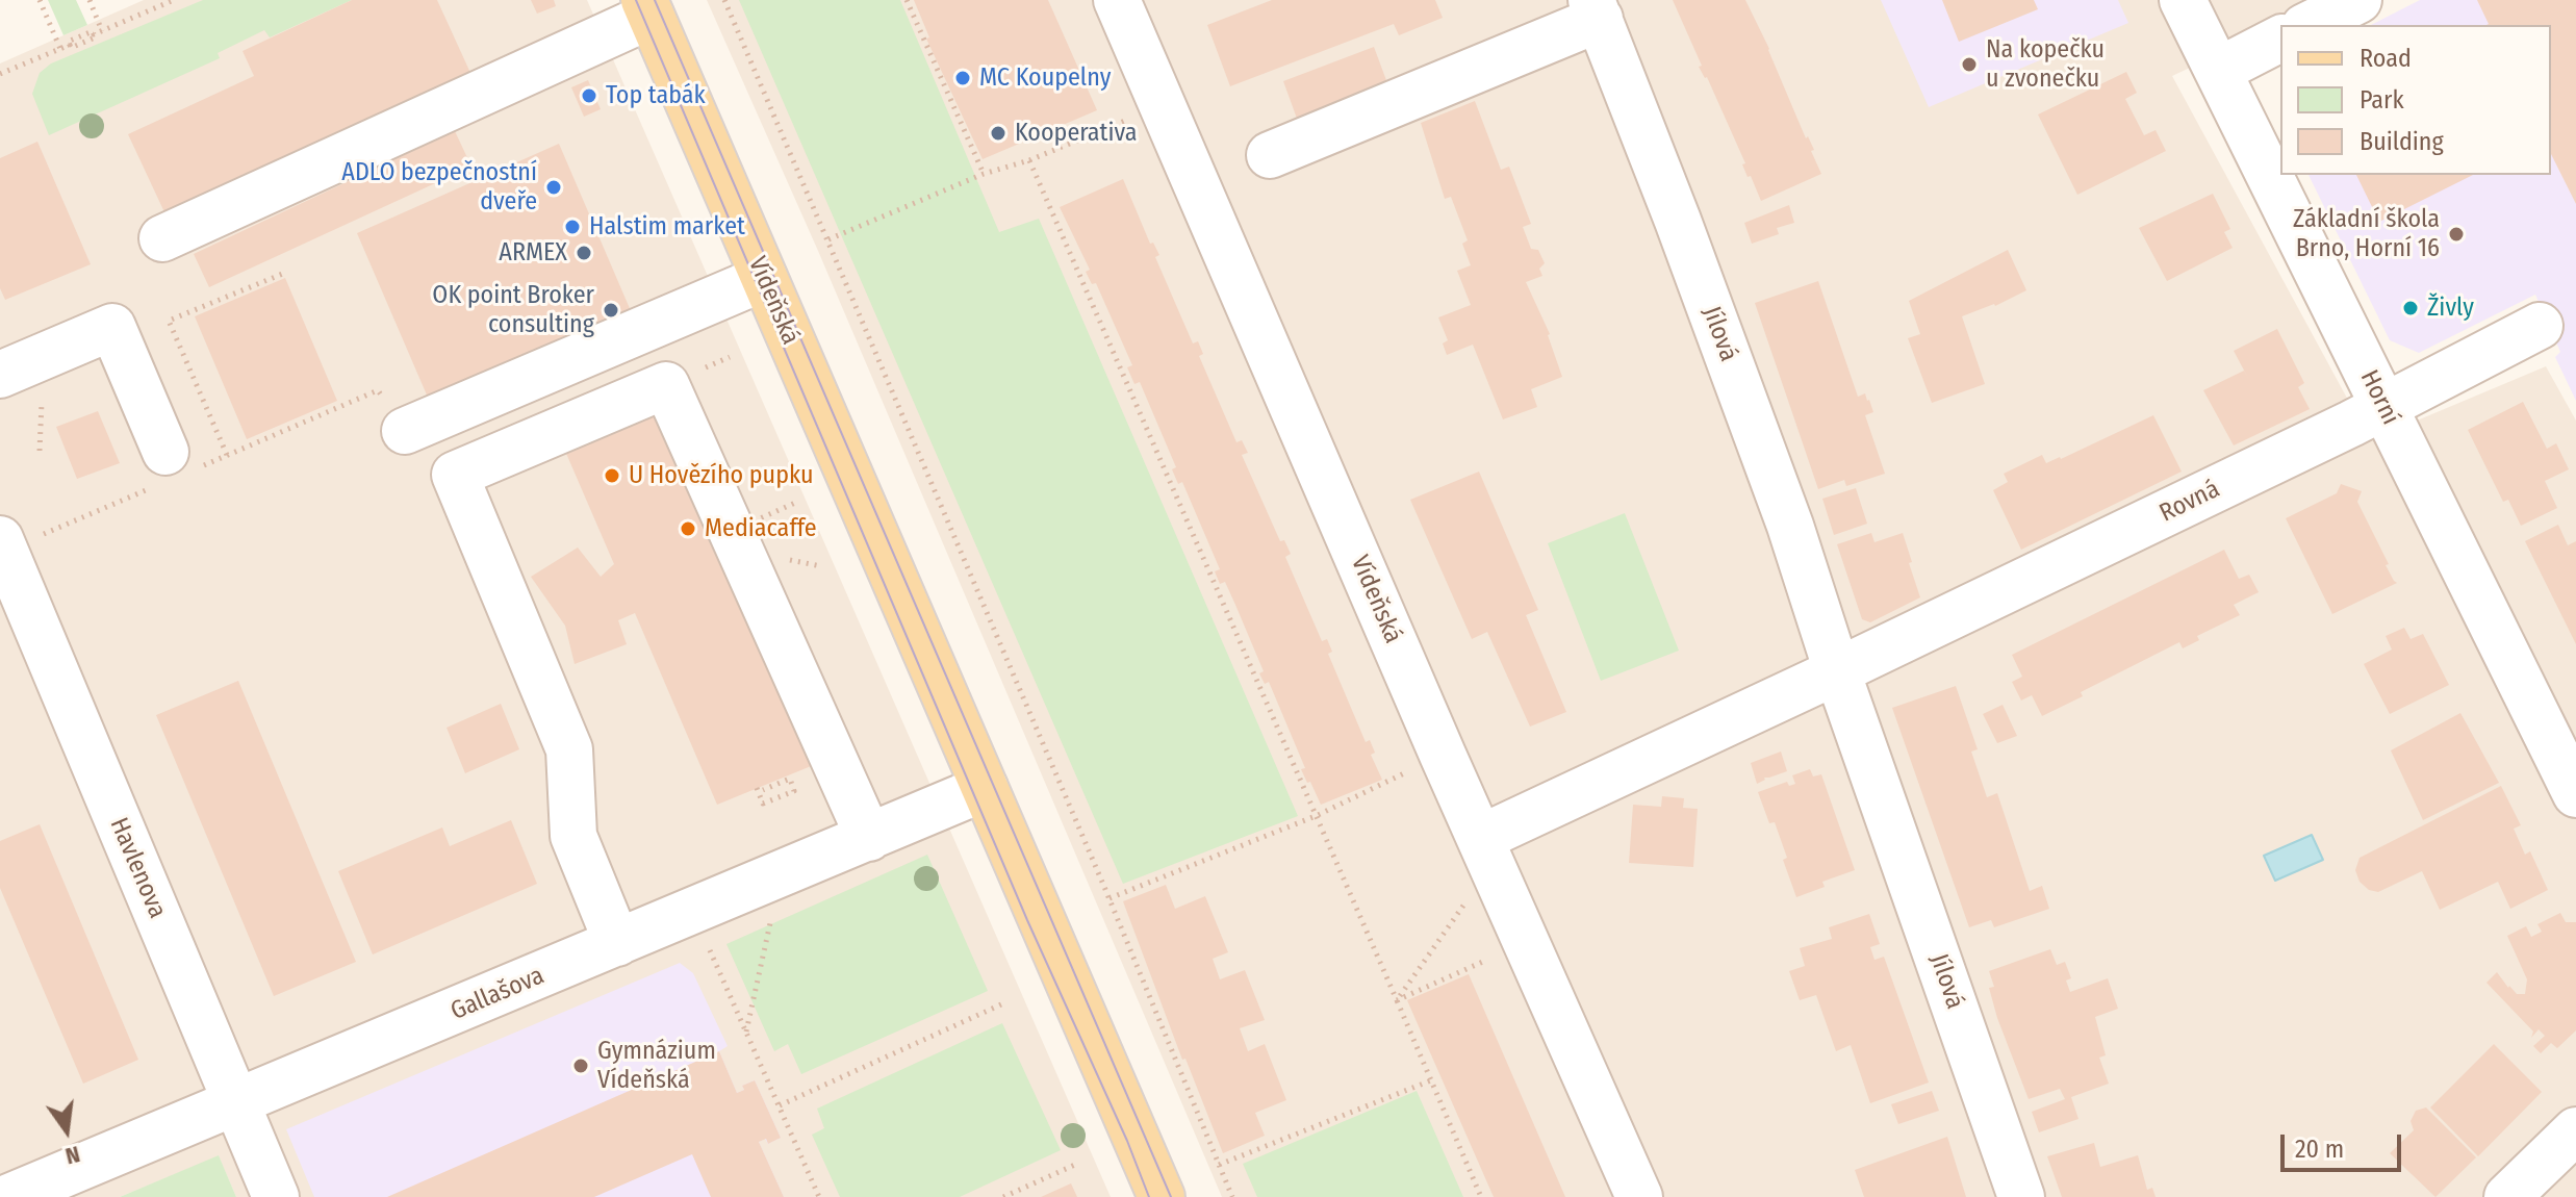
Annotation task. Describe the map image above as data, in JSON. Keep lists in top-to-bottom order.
{
  "streets": {
    "main road": ["Vídeňská"],
    "street": [
      "Jílová",
      "Horní",
      "Rovná",
      "Havlenova",
      "Gallašova"
    ]
  },
  "crossings": [
    ["Vídeňská", "Gallašova"],
    ["Jílová", "Rovná"],
    ["Horní", "Rovná"],
    ["Havlenova", "Gallašova"]
  ],
  "places": [
    "Na kopečku u zvonečku",
    "MC Koupelny",
    "Top tabák",
    "Kooperativa",
    "ADLO bezpečnostní dveře",
    "Halstim market",
    "Základní škola Brno, Horní 16",
    "ARMEX",
    "Živly",
    "OK point Broker consulting",
    "U Hovězího pupku",
    "Mediacaffe",
    "Gymnázium Vídeňská"
  ],
  "legend": ["Road", "Park", "Building"],
  "scale_bar": "20 m",
  "north": "bottom"
}
